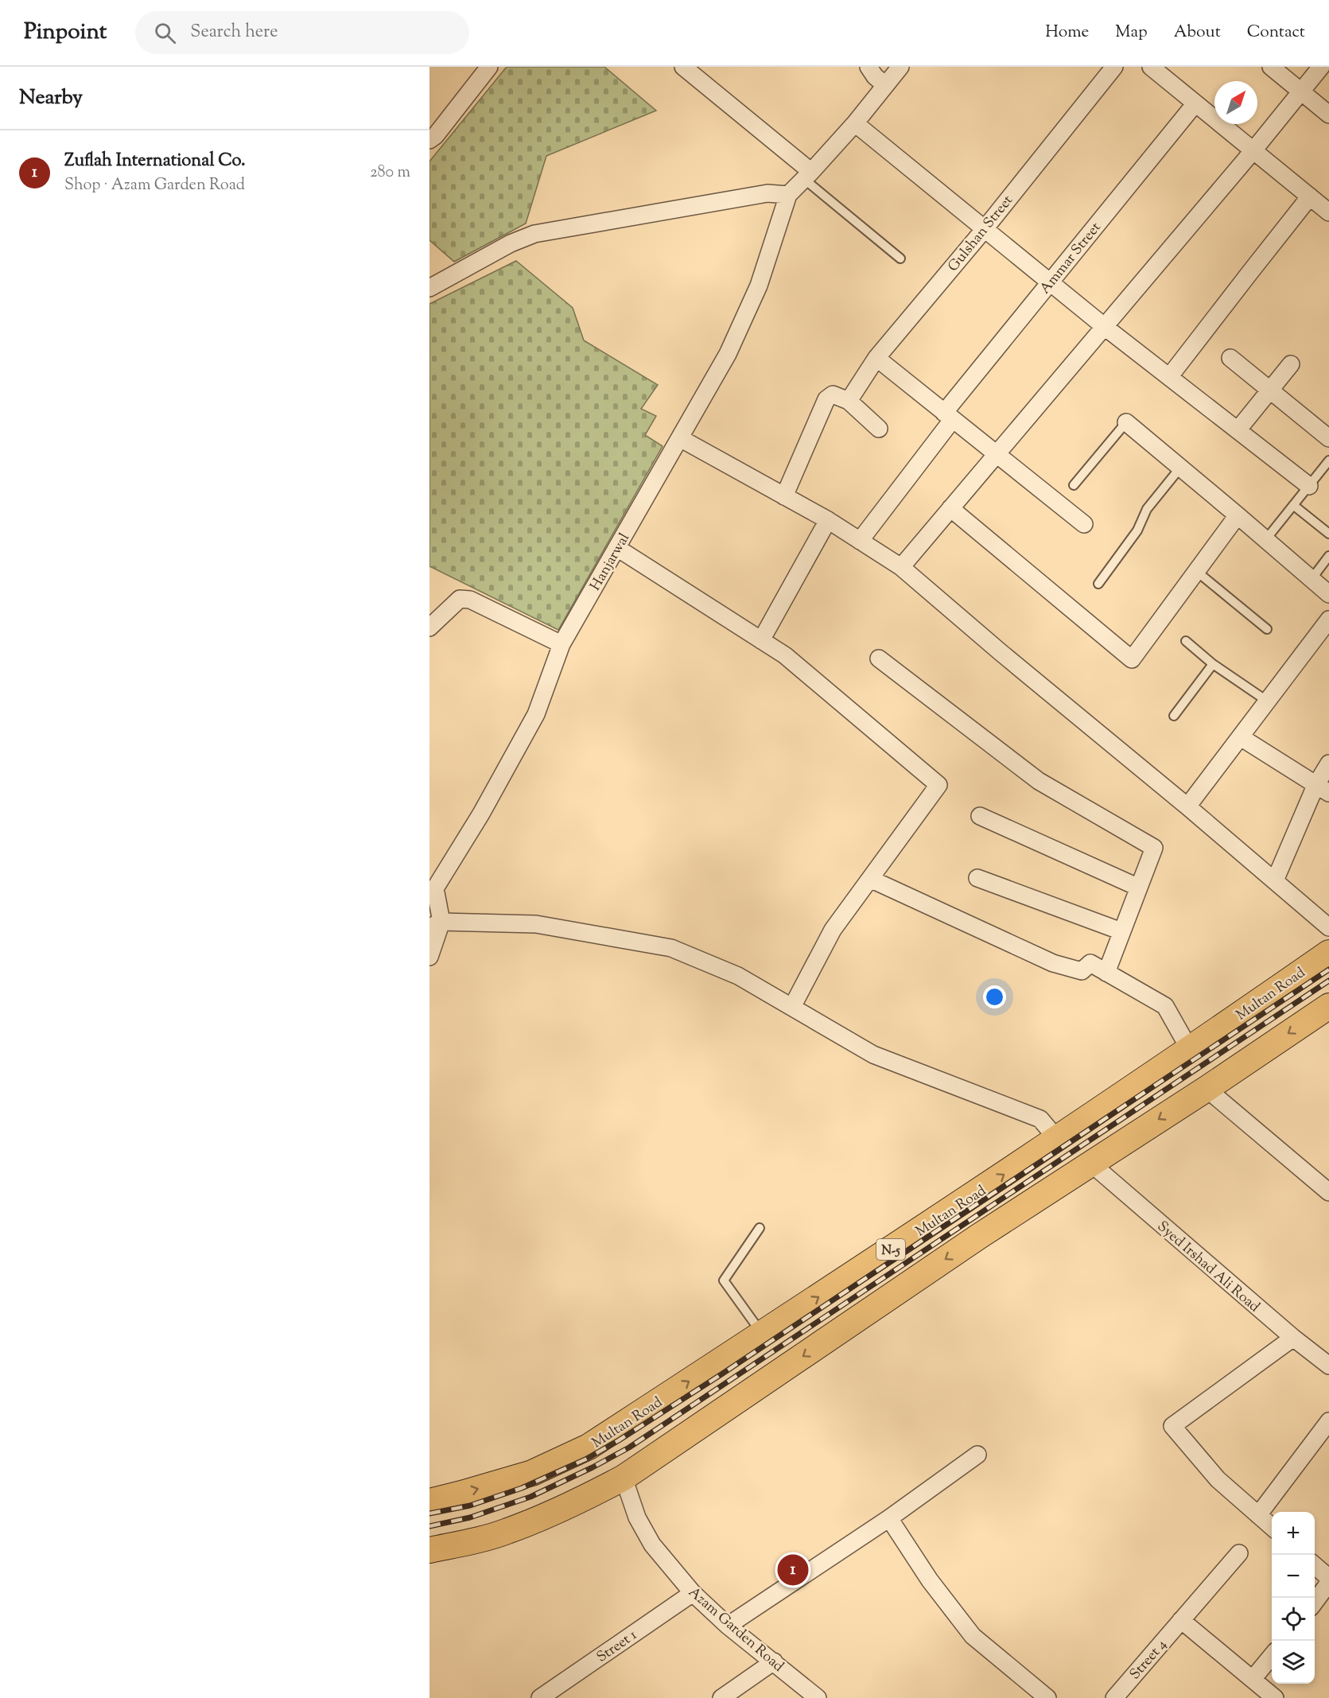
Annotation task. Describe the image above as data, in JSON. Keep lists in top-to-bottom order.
{
  "streets": {
    "main road": ["Multan Road", "N-5"],
    "street": [
      "Gulshan Street",
      "Ammar Street",
      "Hanjarwal",
      "Syed Irshad Ali Road",
      "Azam Garden Road",
      "Street 1",
      "Street 4"
    ]
  },
  "crossings": [
    ["Azam Garden Road", "Street 1"]
  ],
  "north": "top right",
  "page": {
    "header": "Pinpoint",
    "search": "Search here",
    "nav": [
      "Home",
      "Map",
      "About",
      "Contact"
    ],
    "heading": "Nearby",
    "list": [
      {
        "mark": "1",
        "name": "Zuflah International Co.",
        "note": "Shop · Azam Garden Road",
        "value": "280 m"
      }
    ],
    "map_buttons": ["+", "−"],
    "pins": "1"
  }
}
